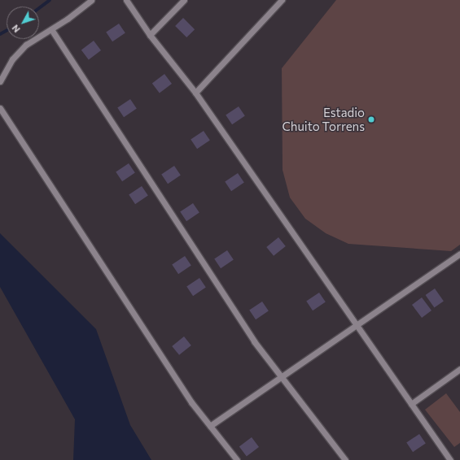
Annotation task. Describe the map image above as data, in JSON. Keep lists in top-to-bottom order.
{
  "places": ["Estadio Chuito Torrens"],
  "north": "bottom left"
}
